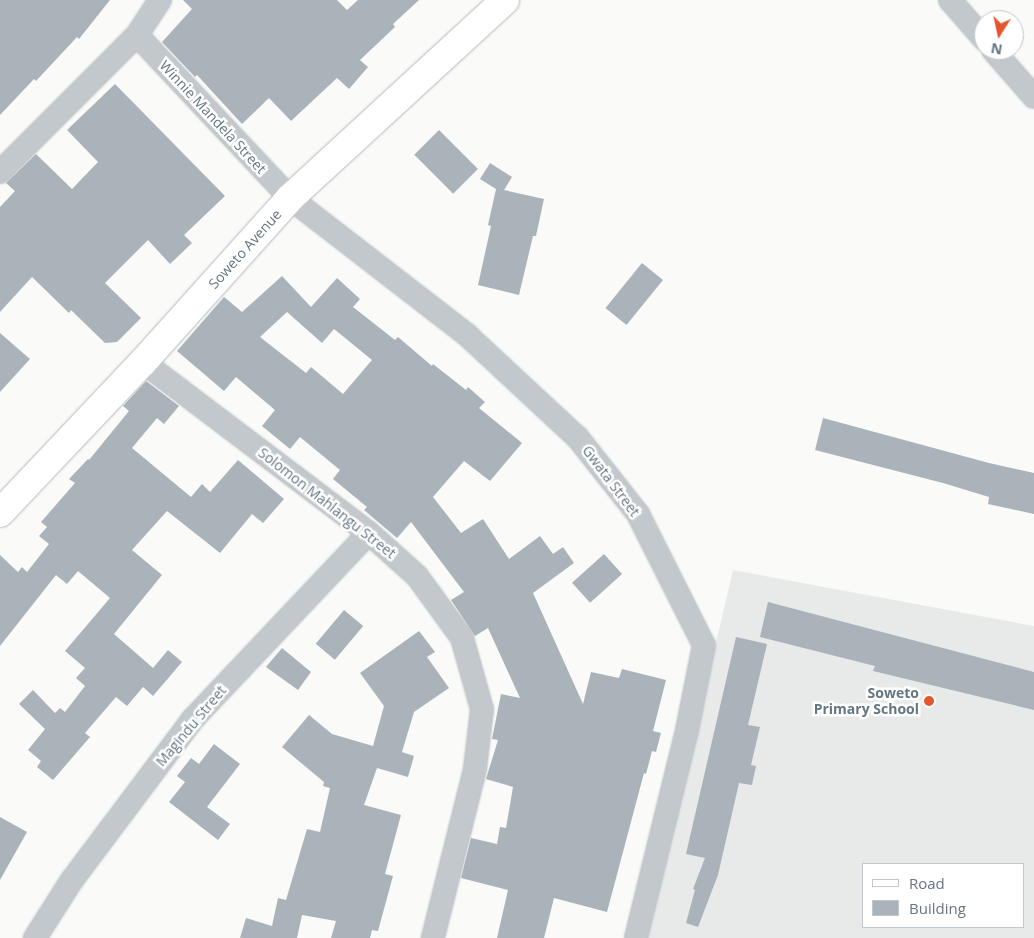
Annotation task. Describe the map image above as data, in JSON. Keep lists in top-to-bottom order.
{
  "streets": {
    "street": [
      "Winnie Mandela Street",
      "Soweto Avenue",
      "Gwata Street",
      "Solomon Mahlangu Street",
      "Magindu Street"
    ]
  },
  "crossings": [
    ["Winnie Mandela Street", "Soweto Avenue"],
    ["Winnie Mandela Street", "Gwata Street"],
    ["Soweto Avenue", "Gwata Street"],
    ["Soweto Avenue", "Solomon Mahlangu Street"],
    ["Solomon Mahlangu Street", "Magindu Street"]
  ],
  "places": ["Soweto Primary School"],
  "legend": ["Road", "Building"],
  "north": "bottom"
}
